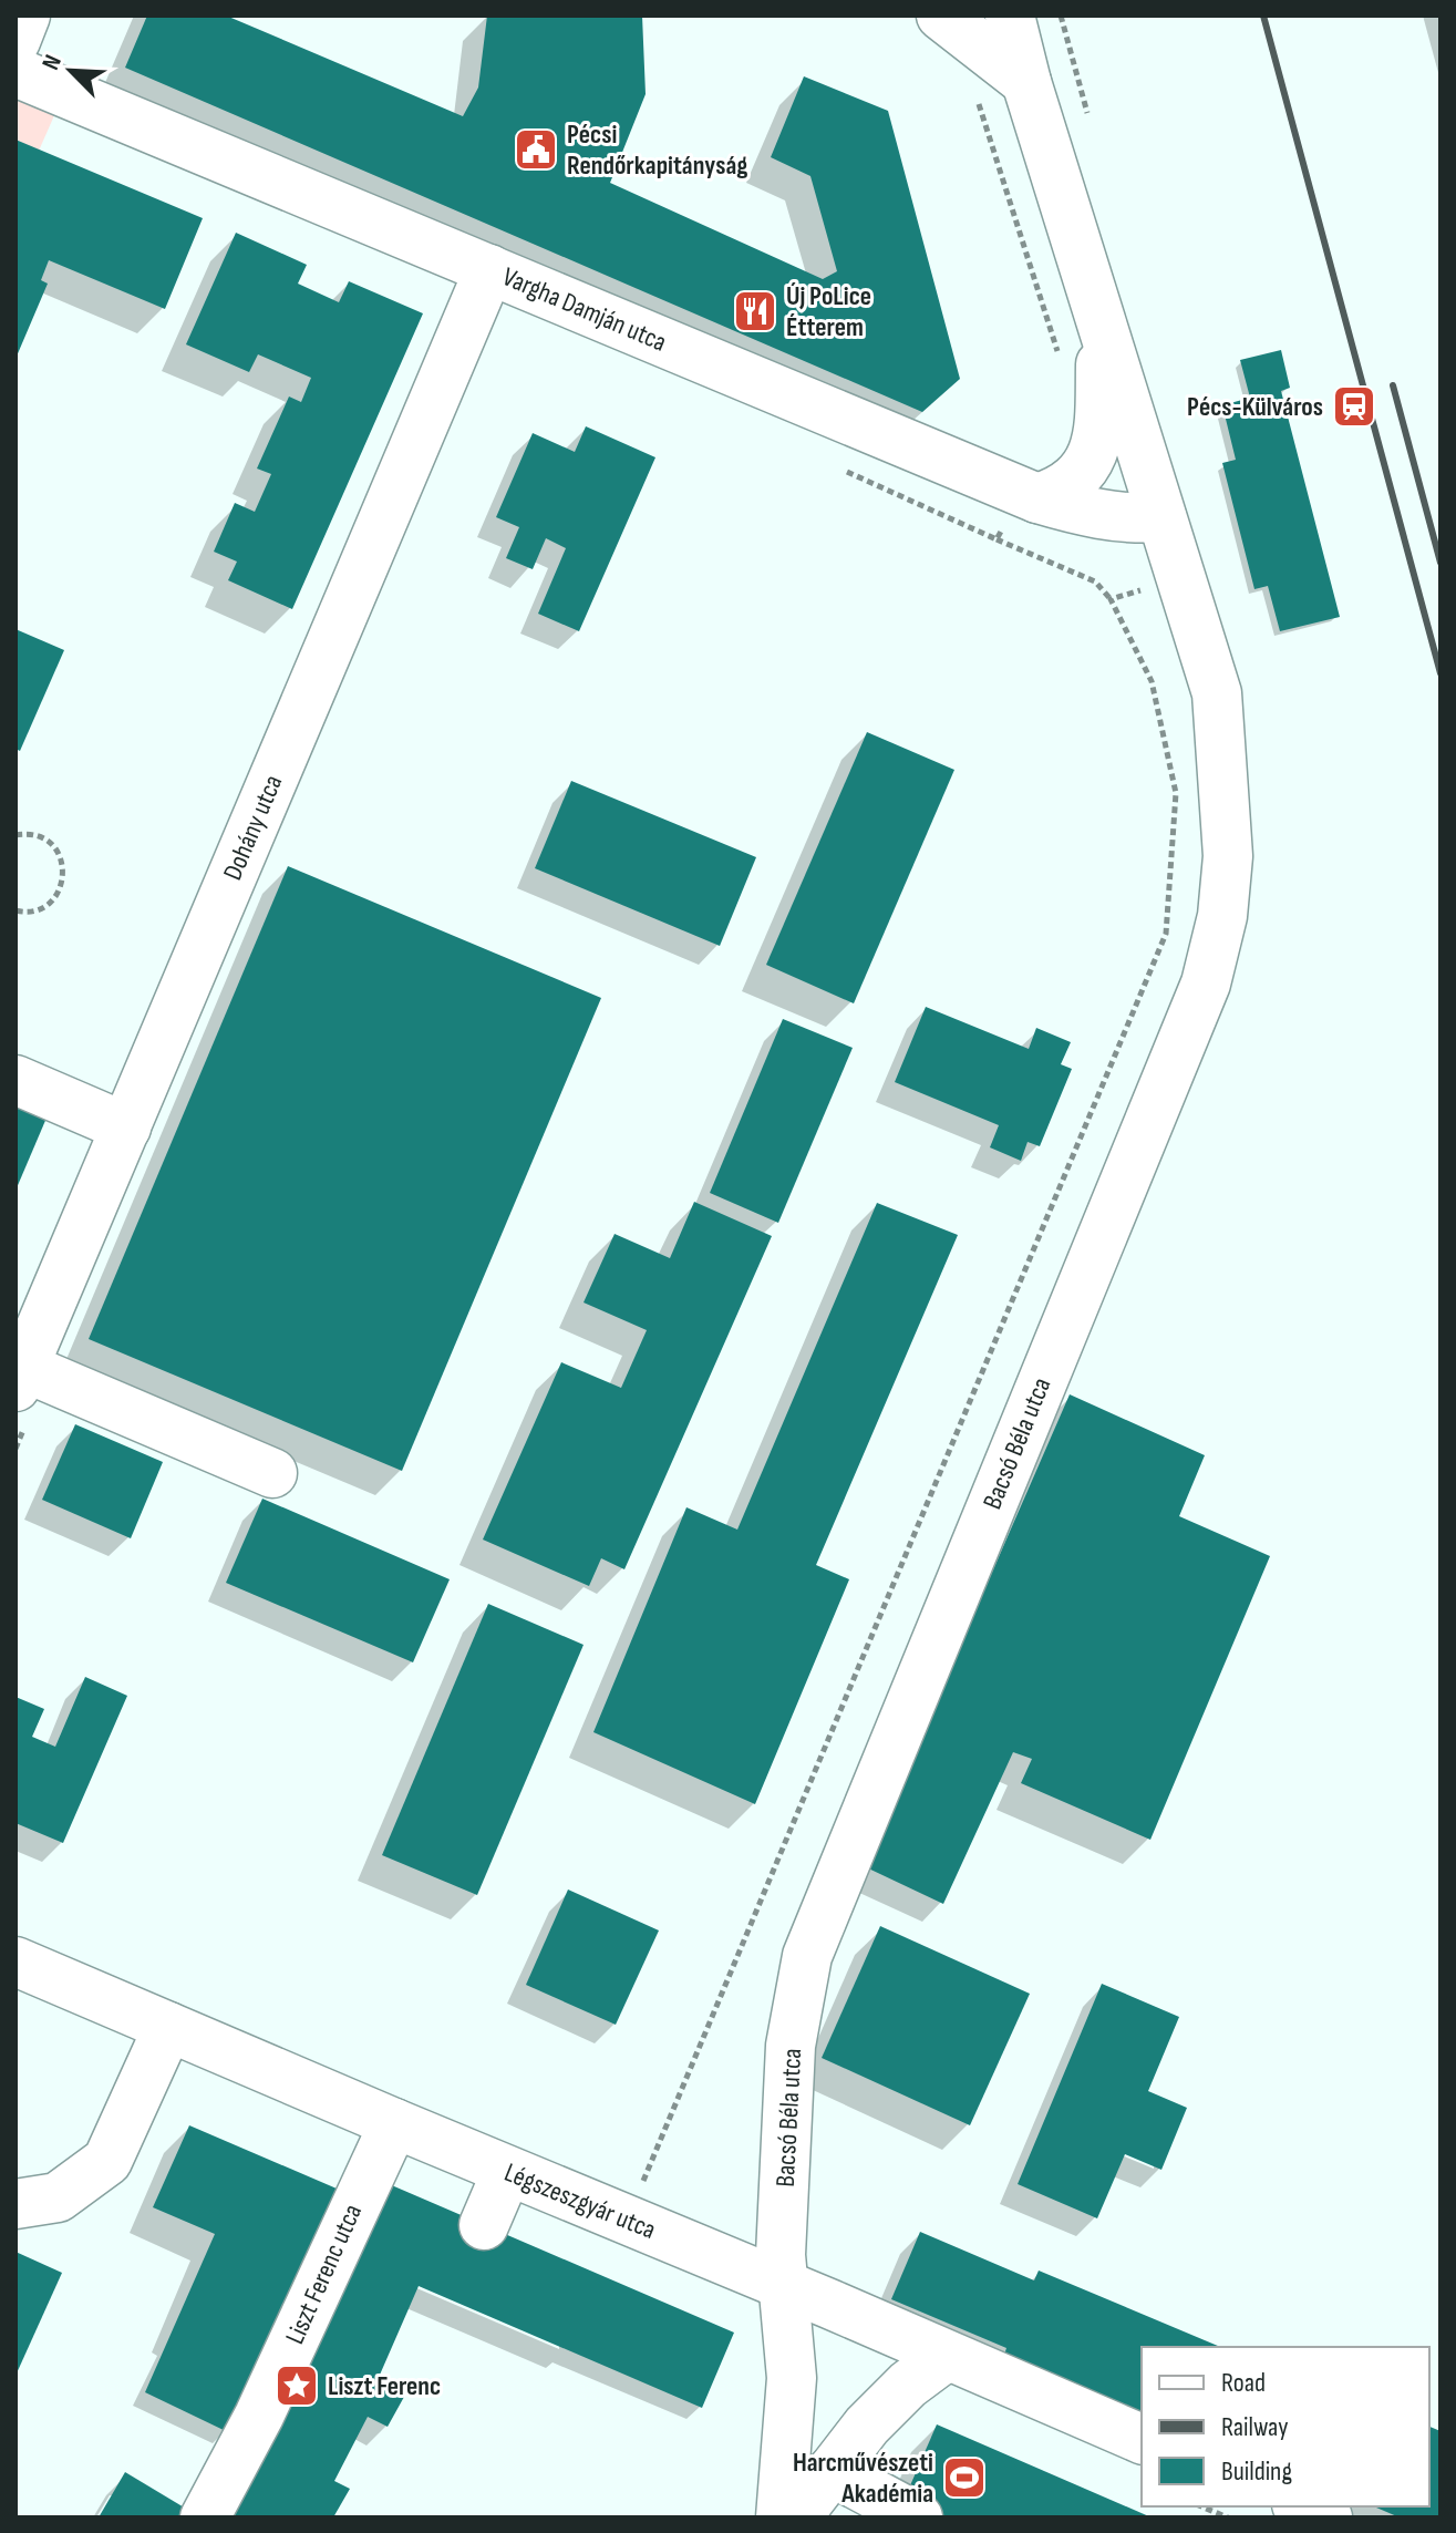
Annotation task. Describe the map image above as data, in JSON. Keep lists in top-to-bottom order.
{
  "streets": {
    "street": [
      "Vargha Damján utca",
      "Dohány utca",
      "Bacsó Béla utca",
      "Légszeszgyár utca",
      "Liszt Ferenc utca"
    ]
  },
  "crossings": [
    ["Vargha Damján utca", "Dohány utca"],
    ["Vargha Damján utca", "Bacsó Béla utca"],
    ["Bacsó Béla utca", "Légszeszgyár utca"],
    ["Légszeszgyár utca", "Liszt Ferenc utca"]
  ],
  "places": {
    "public building": ["Pécsi Rendőrkapitányság"],
    "restaurant": ["Új PoLice Étterem"],
    "station": ["Pécs-Külváros"],
    "place": ["Liszt Ferenc"],
    "sports": ["Harcművészeti Akadémia"]
  },
  "legend": ["Road", "Railway", "Building"],
  "north": "top left"
}
